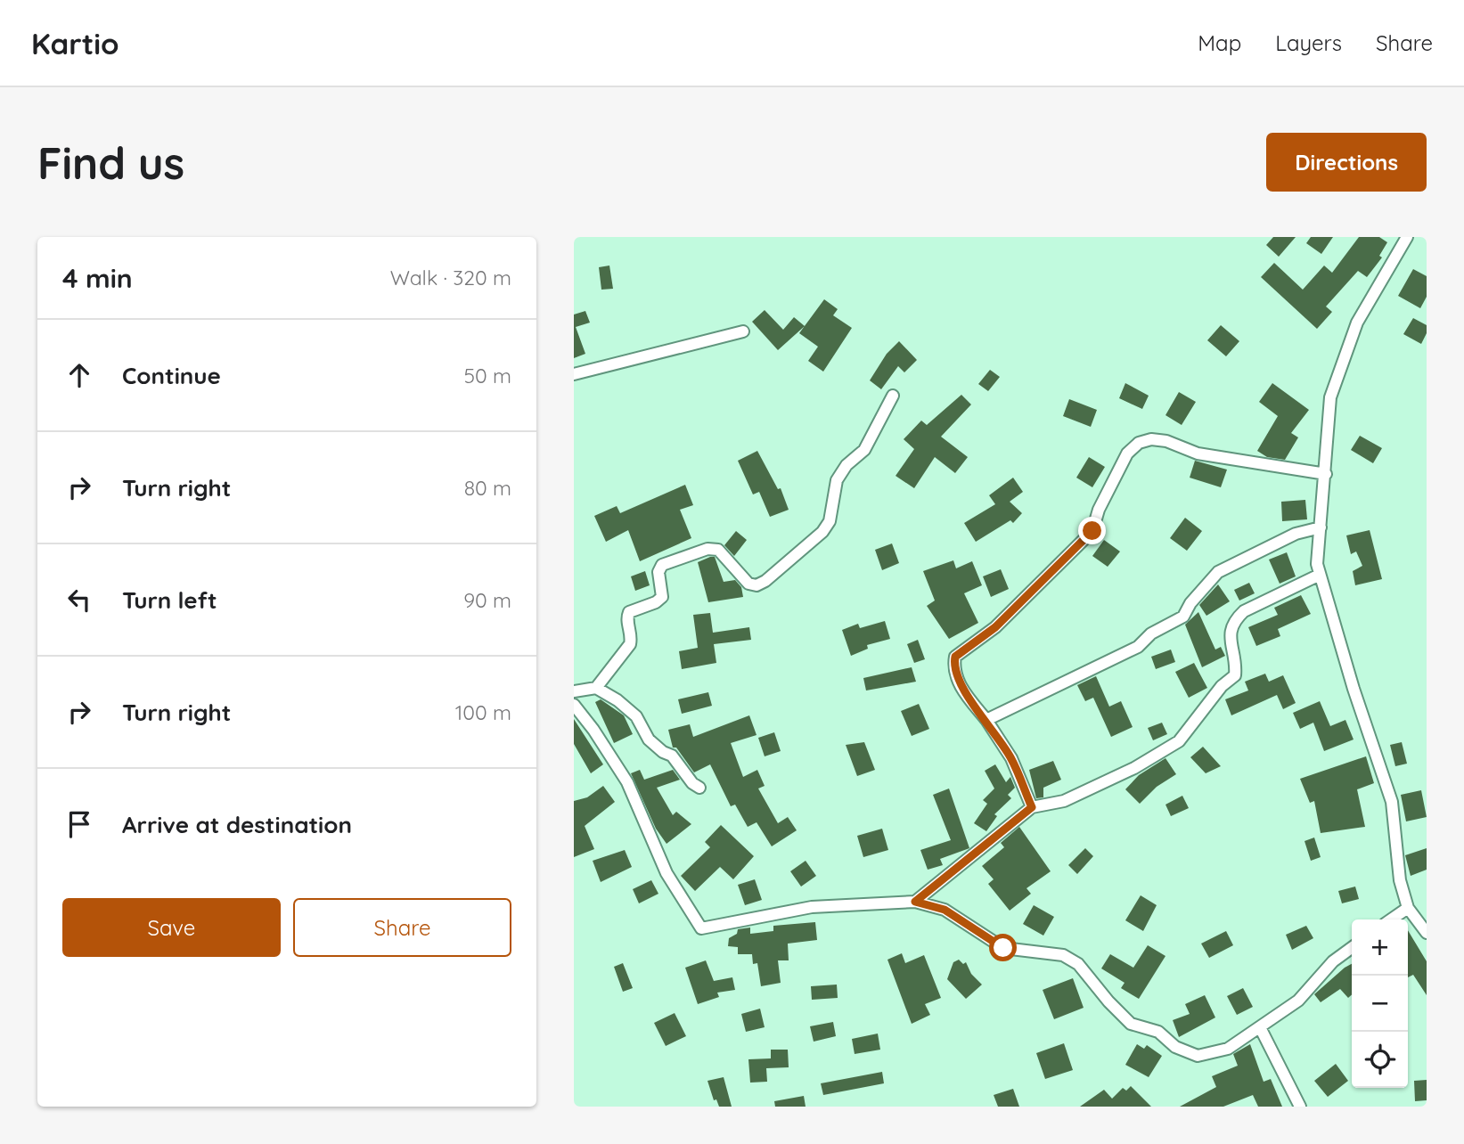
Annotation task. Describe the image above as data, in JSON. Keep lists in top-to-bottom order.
{
  "page": {
    "header": "Kartio",
    "nav": ["Map", "Layers", "Share"],
    "buttons": [
      "Directions",
      ["Save", "Share"]
    ],
    "title": "Find us",
    "heading": ["4 min", "Walk · 320 m"],
    "list": [
      ["Continue", "50 m"],
      ["Turn right", "80 m"],
      ["Turn left", "90 m"],
      ["Turn right", "100 m"],
      "Arrive at destination"
    ],
    "map_buttons": ["+", "−"]
  }
}
